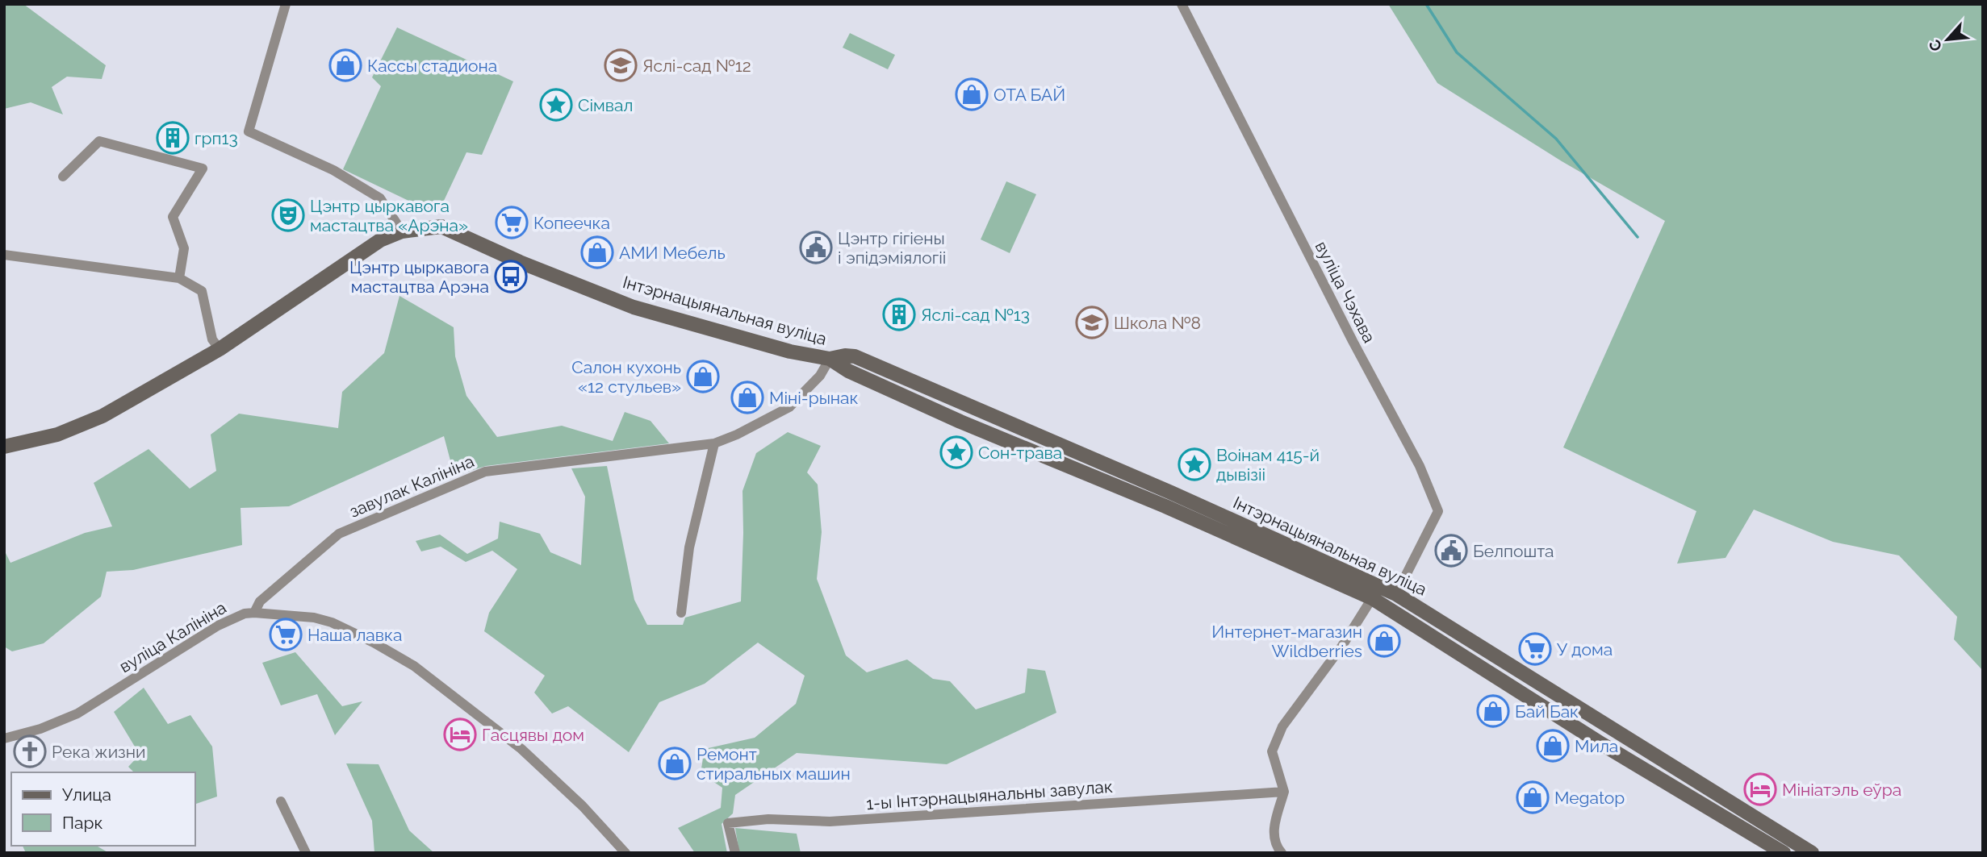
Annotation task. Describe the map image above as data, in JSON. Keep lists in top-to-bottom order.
{
  "streets": {
    "main road": ["Інтэрнацыянальная вуліца"],
    "street": [
      "вуліца Чэхава",
      "завулак Калініна",
      "вуліца Калініна",
      "1-ы Інтэрнацыянальны завулак"
    ]
  },
  "crossings": [
    ["вуліца Чэхава", "Інтэрнацыянальная вуліца"],
    ["Інтэрнацыянальная вуліца", "завулак Калініна"],
    ["завулак Калініна", "вуліца Калініна"]
  ],
  "places": {
    "shop": [
      "Кассы стадиона",
      "ОТА БАЙ",
      "АМИ Мебель",
      "Салон кухонь «12 стульев»",
      "Міні-рынак",
      "Интернет-магазин Wildberries",
      "Бай Бак",
      "Мила",
      "Ремонт стиральных машин",
      "Megatop"
    ],
    "school or university": ["Яслі-сад №12", "Школа №8"],
    "place": ["Сімвал", "Сон-трава", "Воінам 415-й дывізіі"],
    "building": ["грп13", "Яслі-сад №13"],
    "theatre": ["Цэнтр цыркавога мастацтва «Арэна»"],
    "supermarket": ["Копеечка", "Наша лавка", "У дома"],
    "public building": ["Цэнтр гігіены і эпідэміялогіі", "Белпошта"],
    "bus stop": ["Цэнтр цыркавога мастацтва Арэна"],
    "hotel": ["Гасцявы дом", "Мініатэль еўра"],
    "church": ["Река жизни"]
  },
  "legend": ["Улица", "Парк"],
  "north": "bottom left"
}
